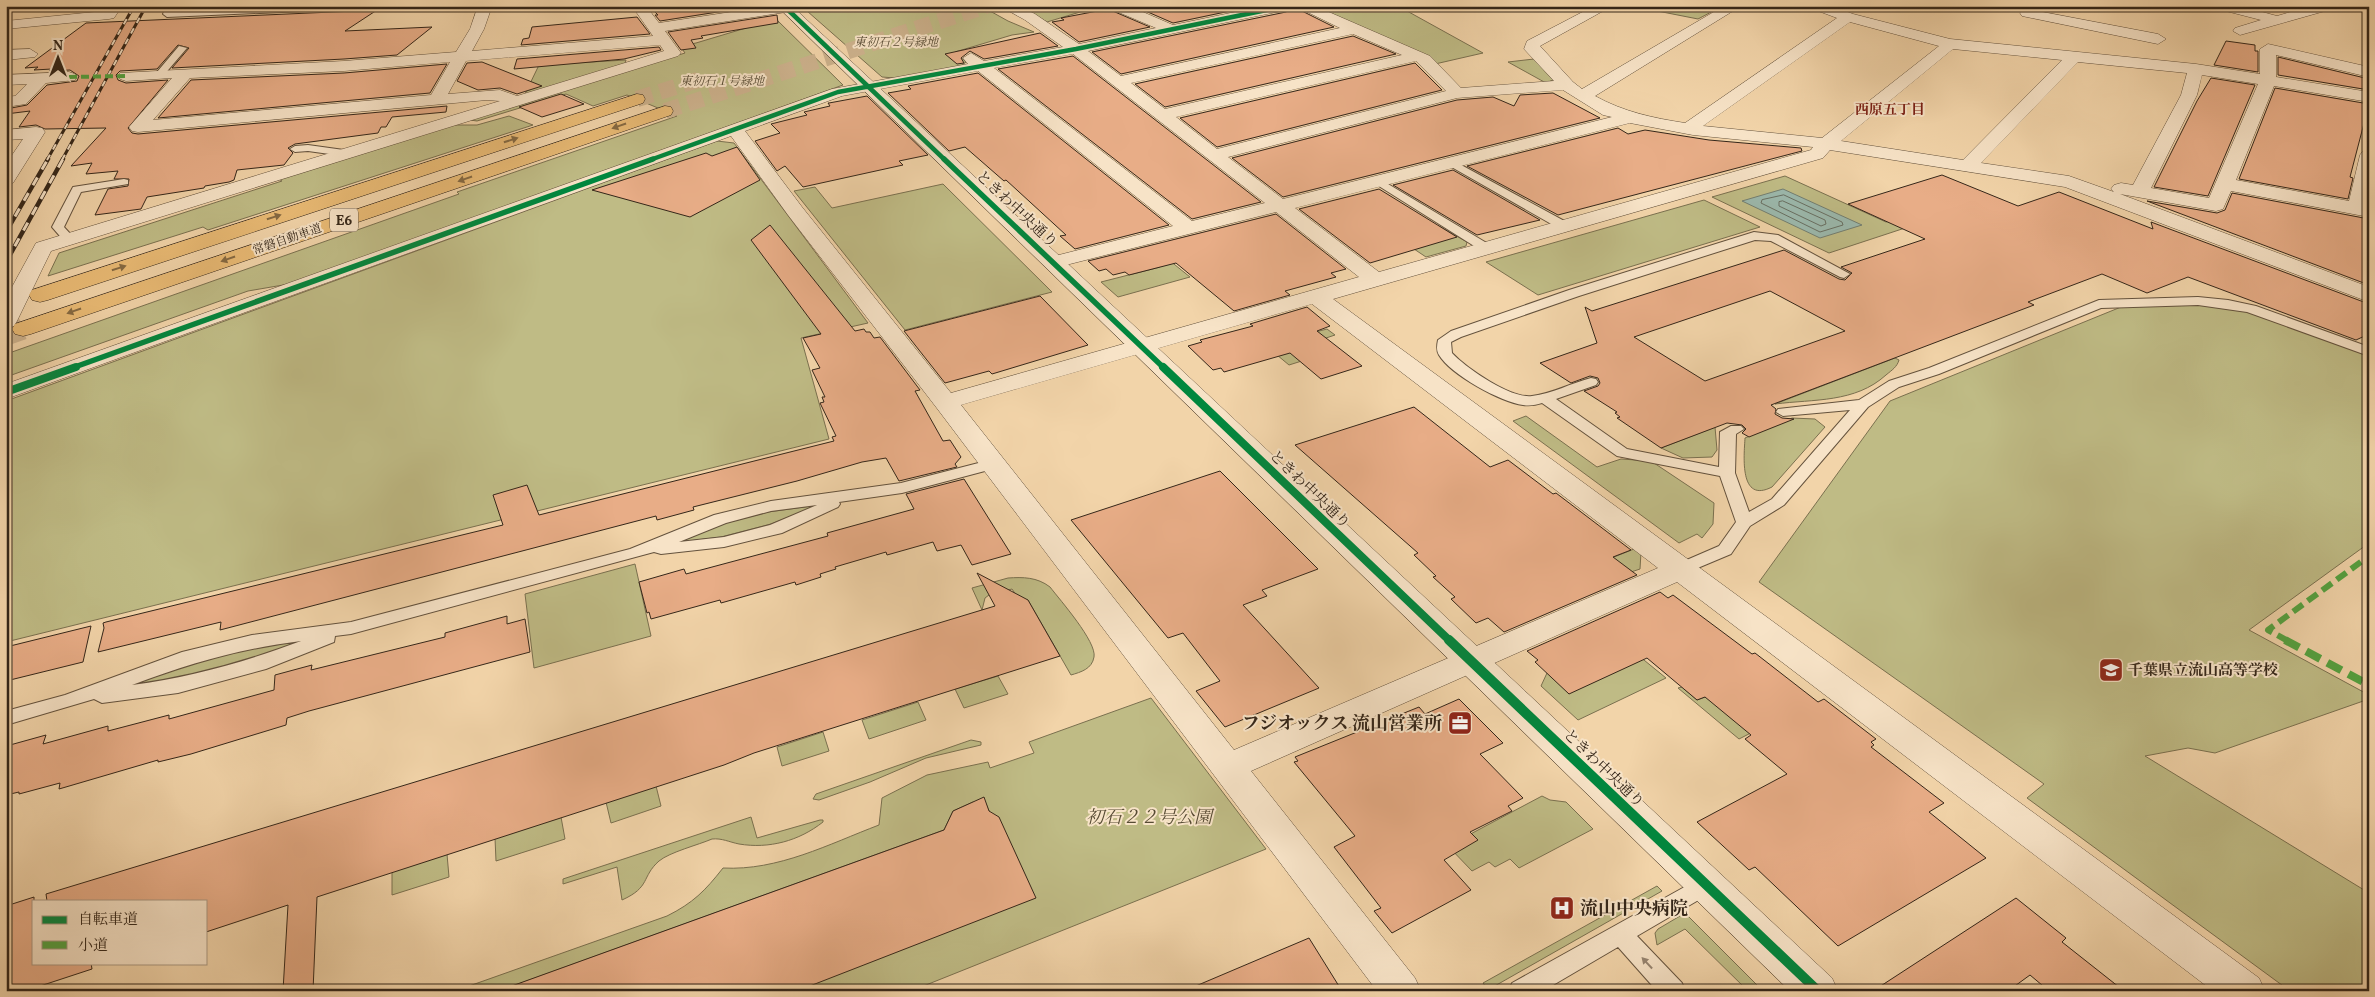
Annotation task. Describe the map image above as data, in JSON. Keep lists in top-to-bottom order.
{
  "streets": {
    "highway": ["E6", "常磐自動車道"],
    "street": ["ときわ中央通り"]
  },
  "districts": ["西原五丁目"],
  "parks": ["東初石２号緑地", "東初石１号緑地", "初石２２号公園"],
  "places": {
    "school or university": ["千葉県立流山高等学校"],
    "office": ["フジオックス 流山営業所"],
    "hospital": ["流山中央病院"]
  },
  "legend": ["自転車道", "小道"],
  "north": "top"
}
